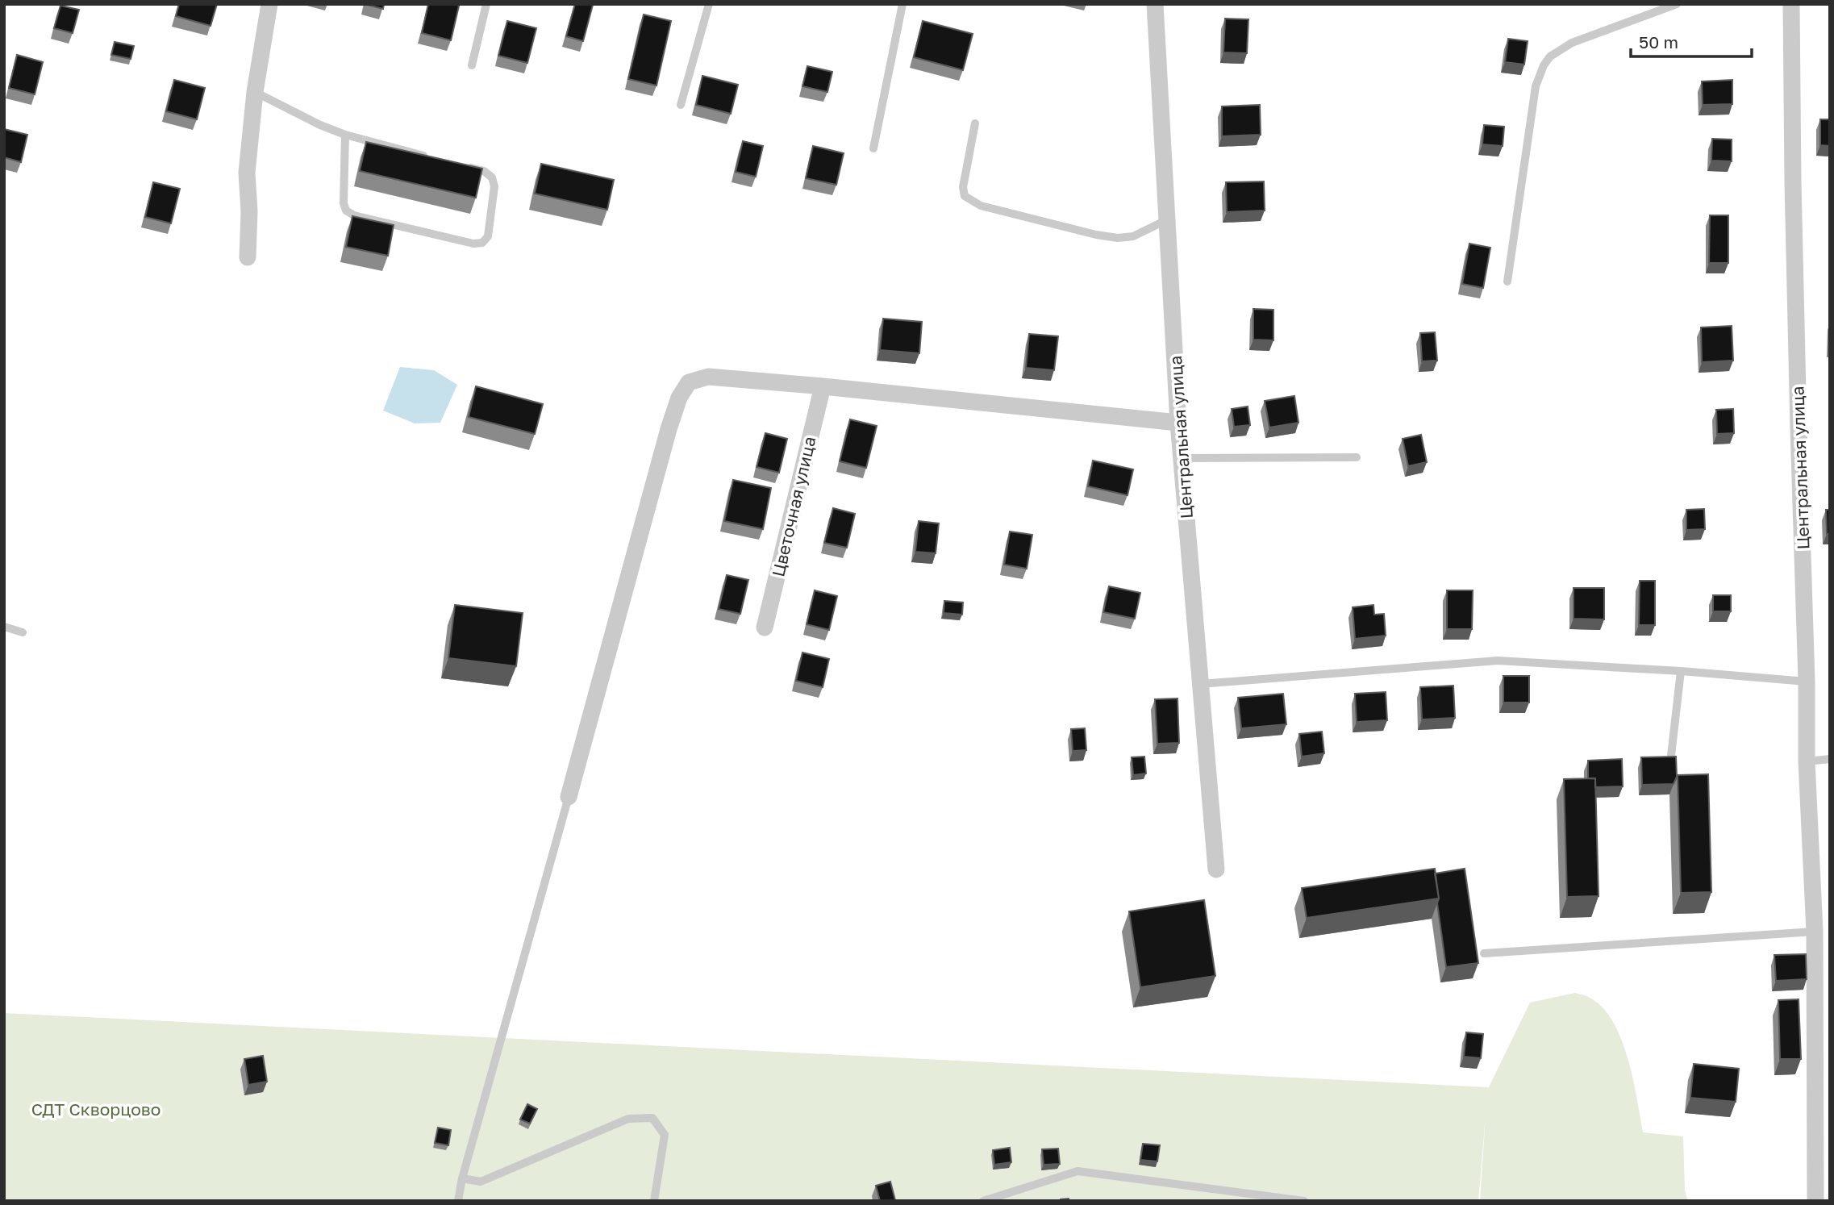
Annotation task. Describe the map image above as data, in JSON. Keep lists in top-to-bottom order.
{
  "streets": {
    "street": ["Центральная улица", "Цветочная улица"]
  },
  "parks": ["СДТ Скворцово"],
  "scale_bar": "50 m"
}
